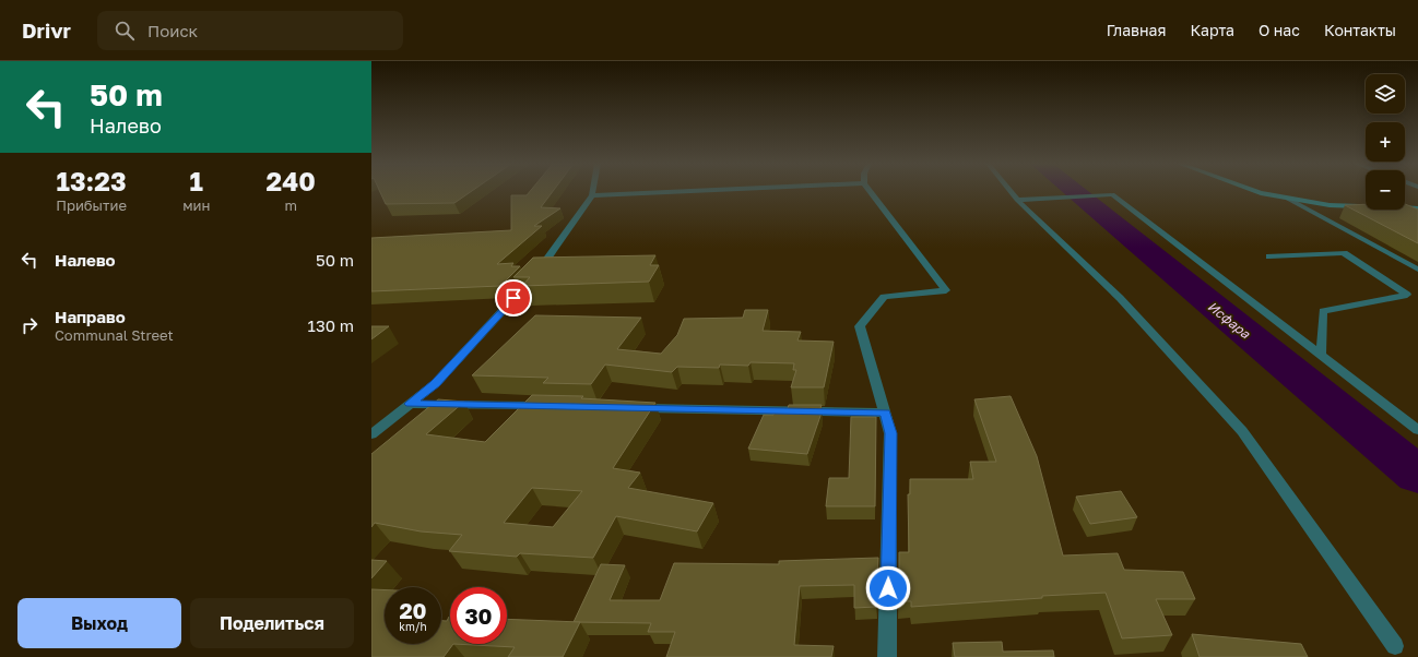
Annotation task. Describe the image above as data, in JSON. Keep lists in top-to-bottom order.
{
  "water": ["Исфара"],
  "page": {
    "header": "Drivr",
    "search": "Поиск",
    "nav": [
      "Главная",
      "Карта",
      "О нас",
      "Контакты"
    ],
    "turn": ["50 m", "Налево"],
    "map_buttons": ["+", "−"],
    "eta": [
      "13:23",
      "Прибытие",
      "1",
      "мин",
      "240",
      "m"
    ],
    "list": [
      {
        "name": "Налево",
        "value": "50 m"
      },
      {
        "name": "Направо",
        "note": "Communal Street",
        "value": "130 m"
      }
    ],
    "speed": "20 km/h",
    "limit": "30",
    "buttons": ["Выход", "Поделиться"]
  }
}
